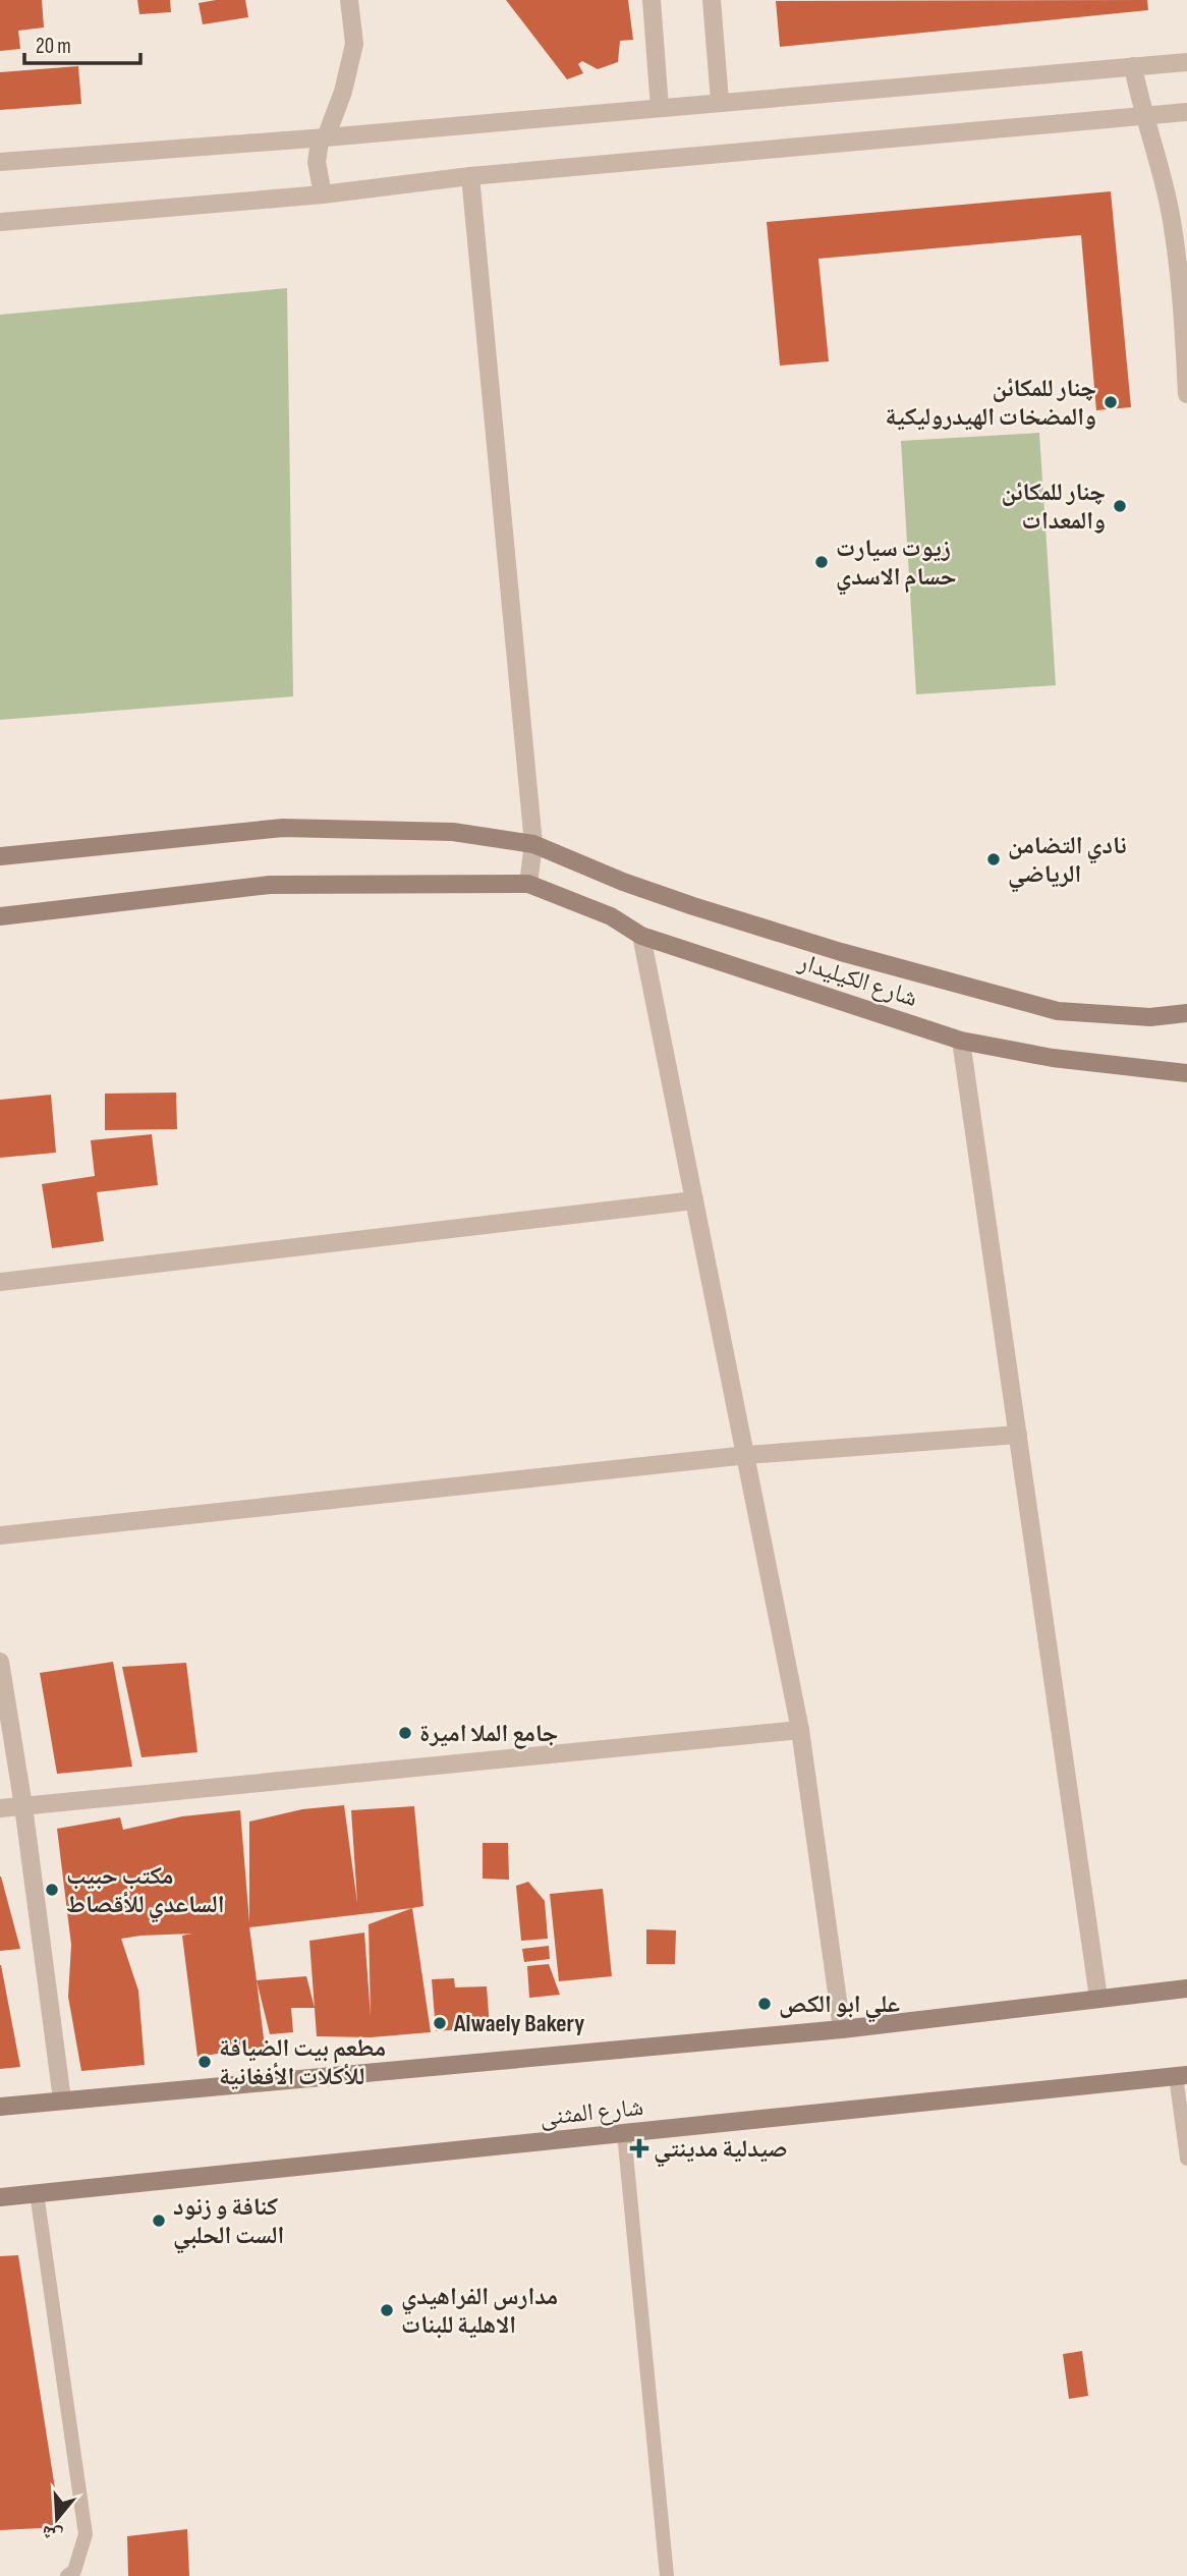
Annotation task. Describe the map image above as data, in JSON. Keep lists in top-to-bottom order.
{
  "streets": {
    "main road": ["شارع الكيليدار", "شارع المثنى"]
  },
  "places": {
    "other": [
      "چنار للمكائن والمضخات الهيدروليكية",
      "چنار للمكائن والمعدات",
      "زيوت سيارت حسام الاسدي",
      "نادي التضامن الرياضي",
      "جامع الملا اميرة",
      "مكتب حبيب الساعدي للأقصاط",
      "علي ابو الكص",
      "Alwaely Bakery",
      "مطعم بيت الضيافة للأكلات الأفغانية",
      "كنافة و زنود الست الحلبي",
      "مدارس الفراهيدي الاهلية للبنات"
    ],
    "health": ["صيدلية مدينتي"]
  },
  "scale_bar": "20 m",
  "north": "bottom"
}
